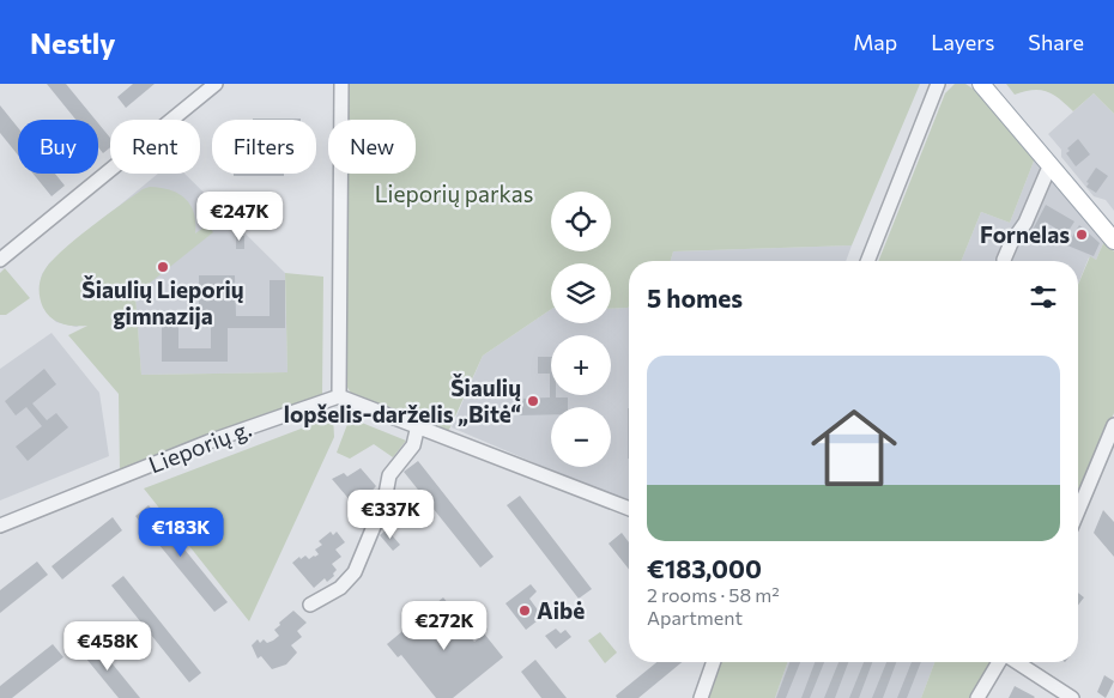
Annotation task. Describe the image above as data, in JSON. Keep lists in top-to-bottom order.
{
  "streets": {
    "street": ["Lieporių g."]
  },
  "parks": ["Lieporių parkas"],
  "places": [
    "Fornelas",
    "Šiaulių Lieporių gimnazija",
    "Šiaulių lopšelis-darželis „Bitė“",
    "Aibė"
  ],
  "page": {
    "header": "Nestly",
    "nav": ["Map", "Layers", "Share"],
    "chip": [
      "Buy",
      "Rent",
      "Filters",
      "New"
    ],
    "map_buttons": ["+", "−"],
    "price": [
      "€247K",
      "€337K",
      "€183K",
      "€272K",
      "€458K"
    ],
    "heading": "5 homes",
    "list": [
      {
        "name": "€183,000",
        "note": "2 rooms · 58 m² · Apartment"
      }
    ]
  }
}
